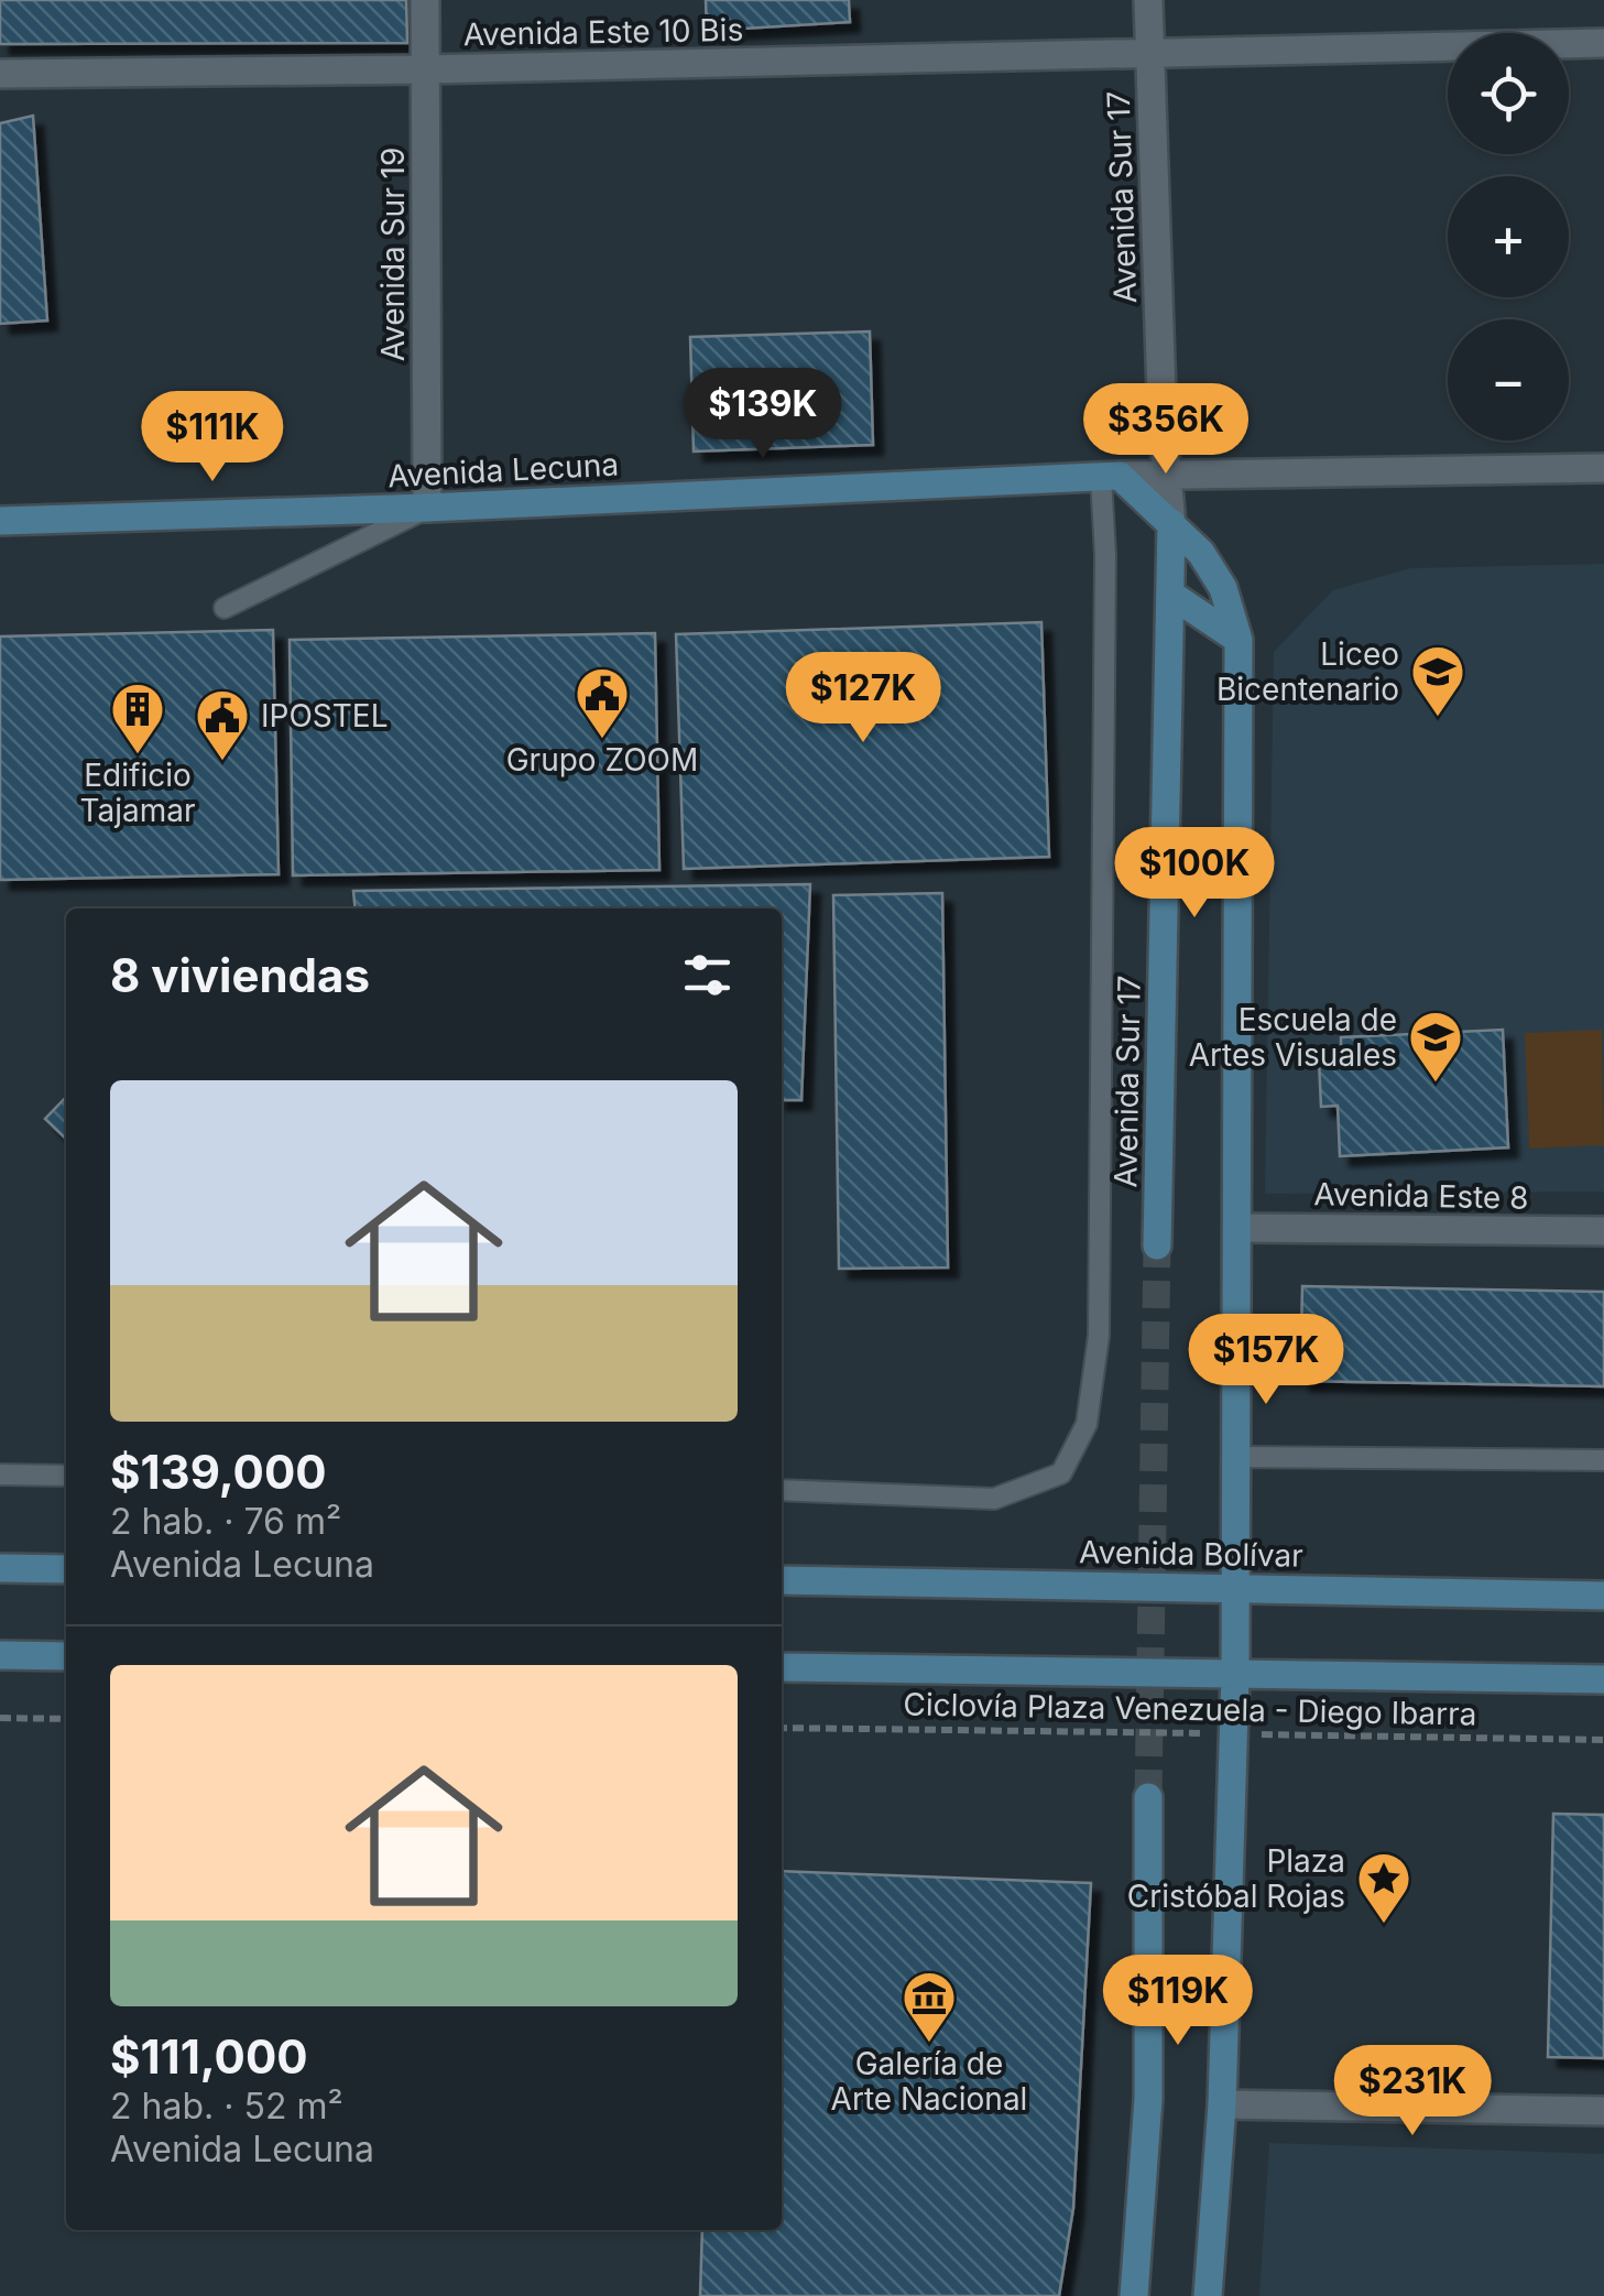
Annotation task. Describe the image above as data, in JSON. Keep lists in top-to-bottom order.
{
  "streets": {
    "main road": ["Avenida Sur 17", "Avenida Lecuna", "Avenida Bolívar"],
    "street": ["Avenida Este 10 Bis", "Avenida Sur 19", "Avenida Este 8"],
    "path": ["Ciclovía Plaza Venezuela - Diego Ibarra"]
  },
  "crossings": [
    ["Avenida Este 10 Bis", "Avenida Sur 17"],
    ["Avenida Este 10 Bis", "Avenida Sur 19"],
    ["Avenida Sur 17", "Avenida Lecuna"],
    ["Avenida Sur 19", "Avenida Lecuna"]
  ],
  "places": {
    "school or university": ["Liceo Bicentenario", "Escuela de Artes Visuales"],
    "public building": ["Grupo ZOOM", "IPOSTEL"],
    "building": ["Edificio Tajamar"],
    "place": ["Plaza Cristóbal Rojas"],
    "museum": ["Galería de Arte Nacional"]
  },
  "page": {
    "map_buttons": ["+", "−"],
    "price": [
      "$139K",
      "$356K",
      "$111K",
      "$127K",
      "$100K",
      "$157K",
      "$119K",
      "$231K"
    ],
    "heading": "8 viviendas",
    "list": [
      {
        "name": "$139,000",
        "note": "2 hab. · 76 m² · Avenida Lecuna"
      },
      {
        "name": "$111,000",
        "note": "2 hab. · 52 m² · Avenida Lecuna"
      }
    ]
  }
}
